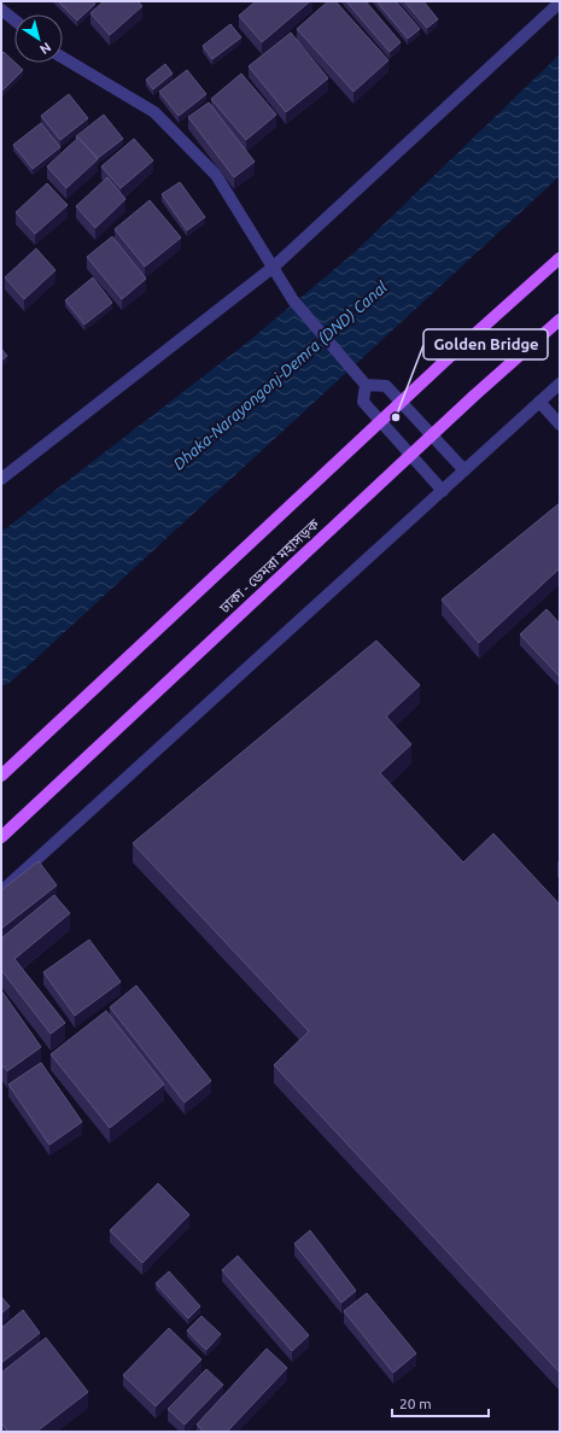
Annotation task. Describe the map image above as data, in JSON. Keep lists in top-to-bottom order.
{
  "streets": {
    "main road": ["ঢাকা - ডেমরা মহাসড়ক"]
  },
  "water": ["Dhaka-Narayongonj-Demra (DND) Canal"],
  "places": ["Golden Bridge"],
  "scale_bar": "20 m",
  "north": "bottom right"
}
